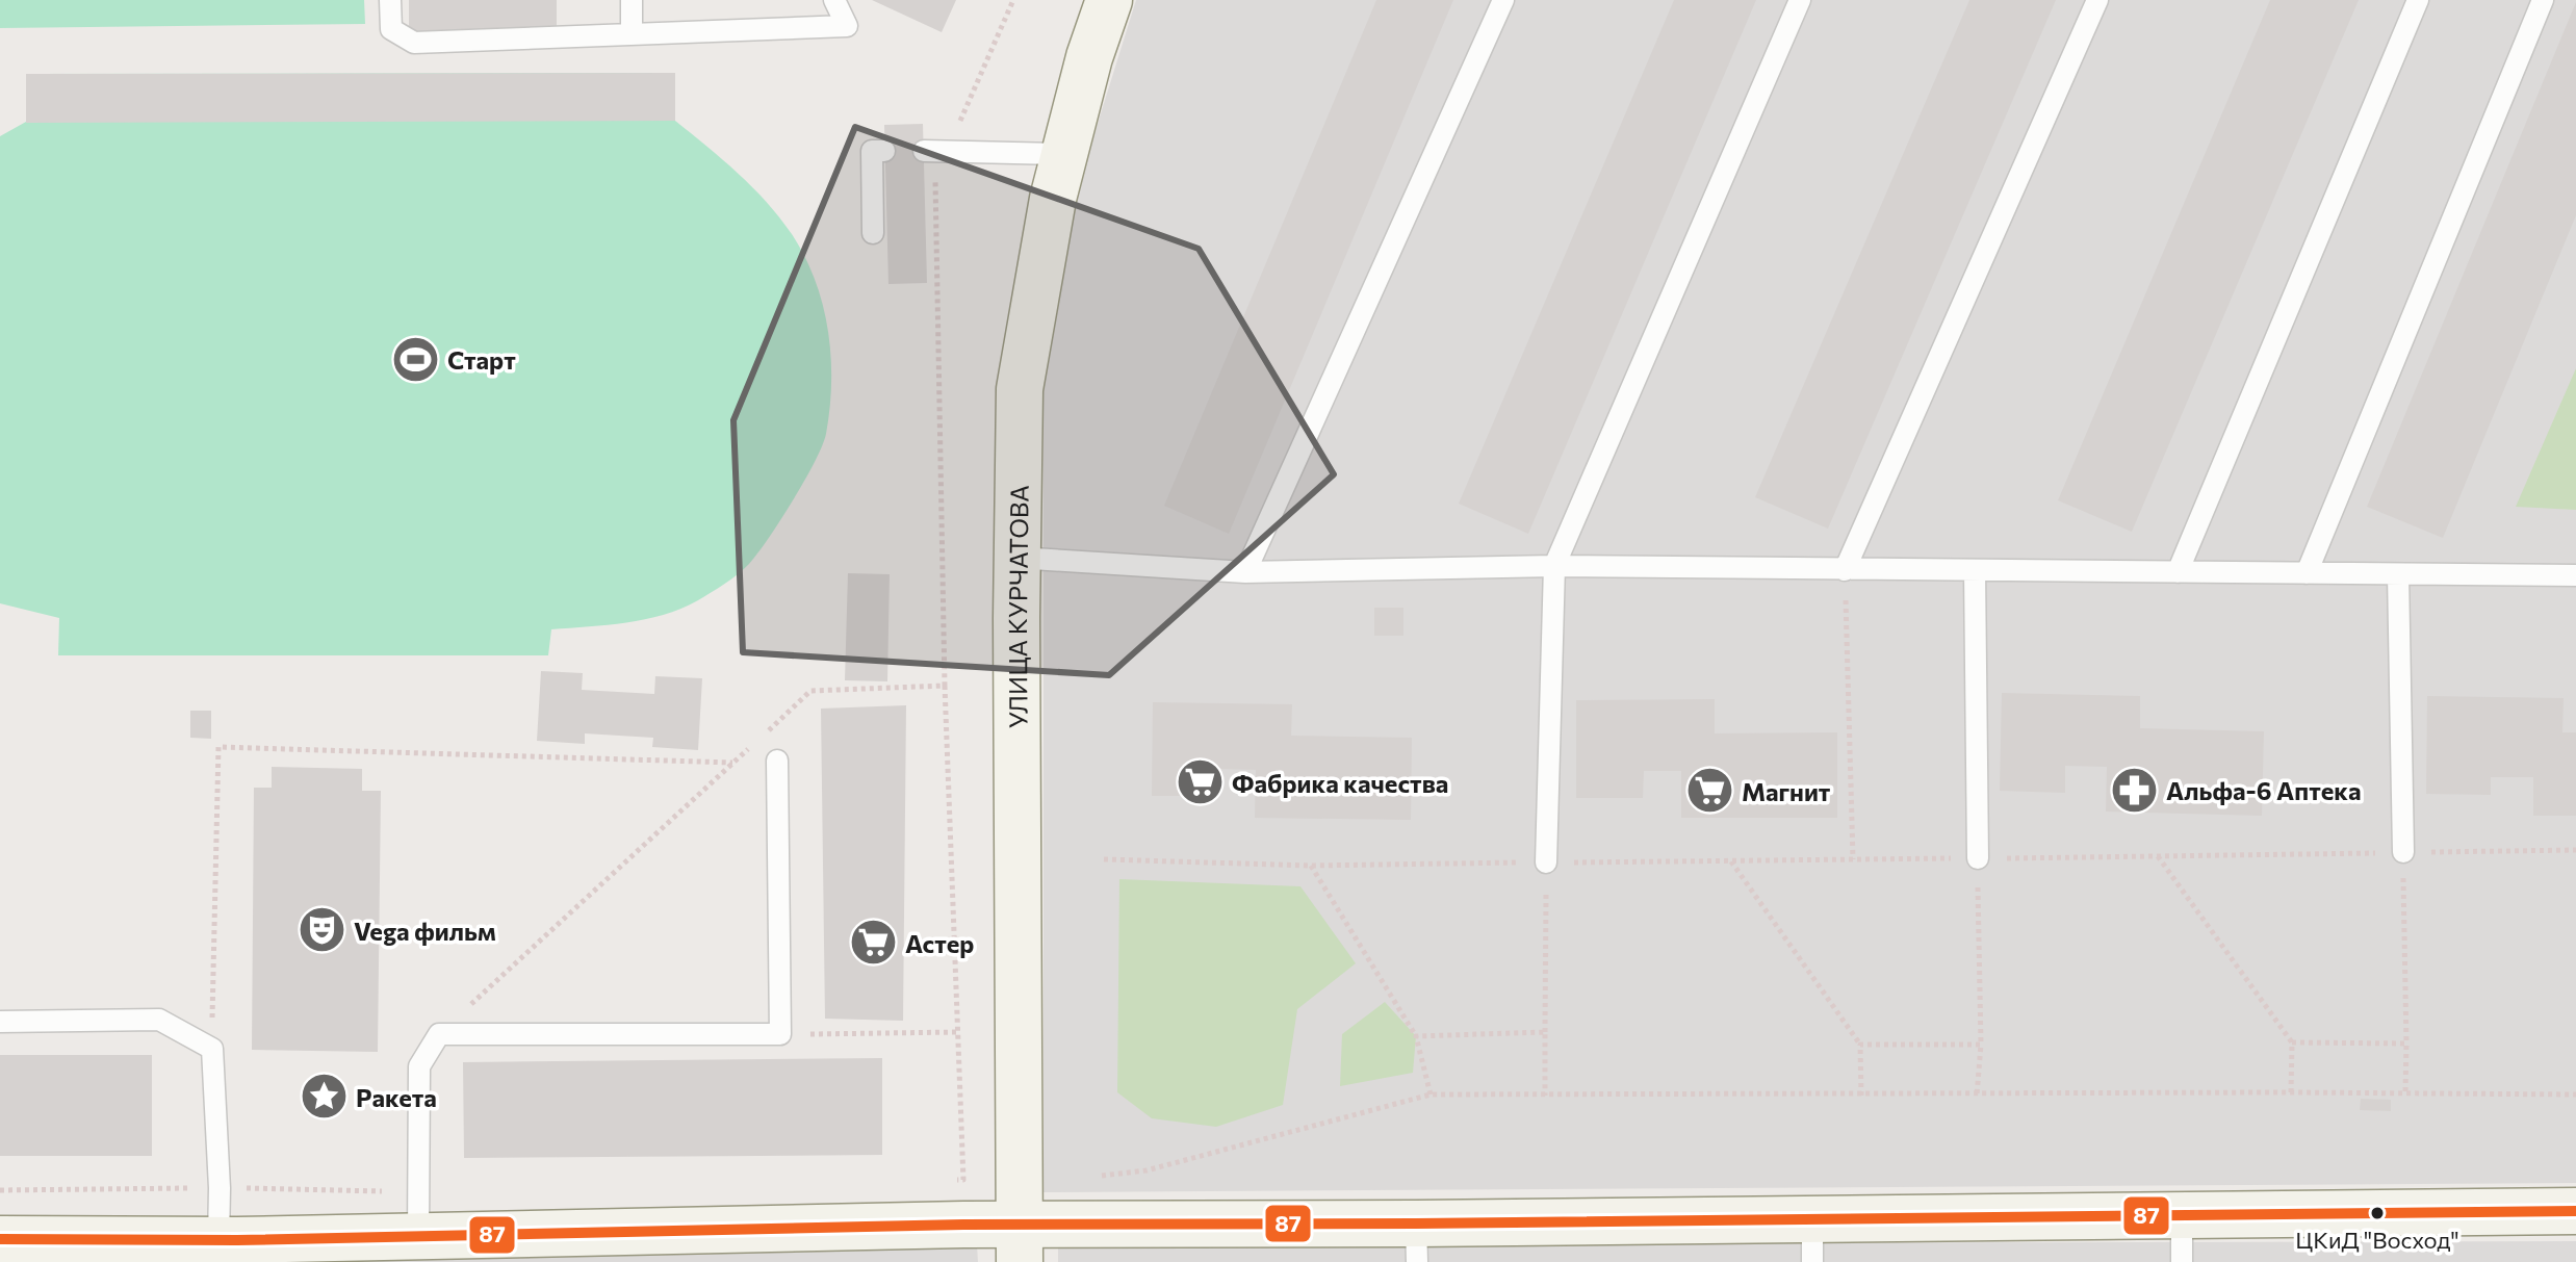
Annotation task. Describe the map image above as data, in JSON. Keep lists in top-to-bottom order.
{
  "streets": {
    "street": ["УЛИЦА КУРЧАТОВА"]
  },
  "places": {
    "sports": ["Старт"],
    "supermarket": ["Фабрика качества", "Магнит", "Астер"],
    "pharmacy": ["Альфа-6 Аптека"],
    "theatre": ["Vega фильм"],
    "place": ["Ракета"],
    "other": ["ЦКиД \"Восход\""]
  },
  "lines": ["transit line 87"]
}
